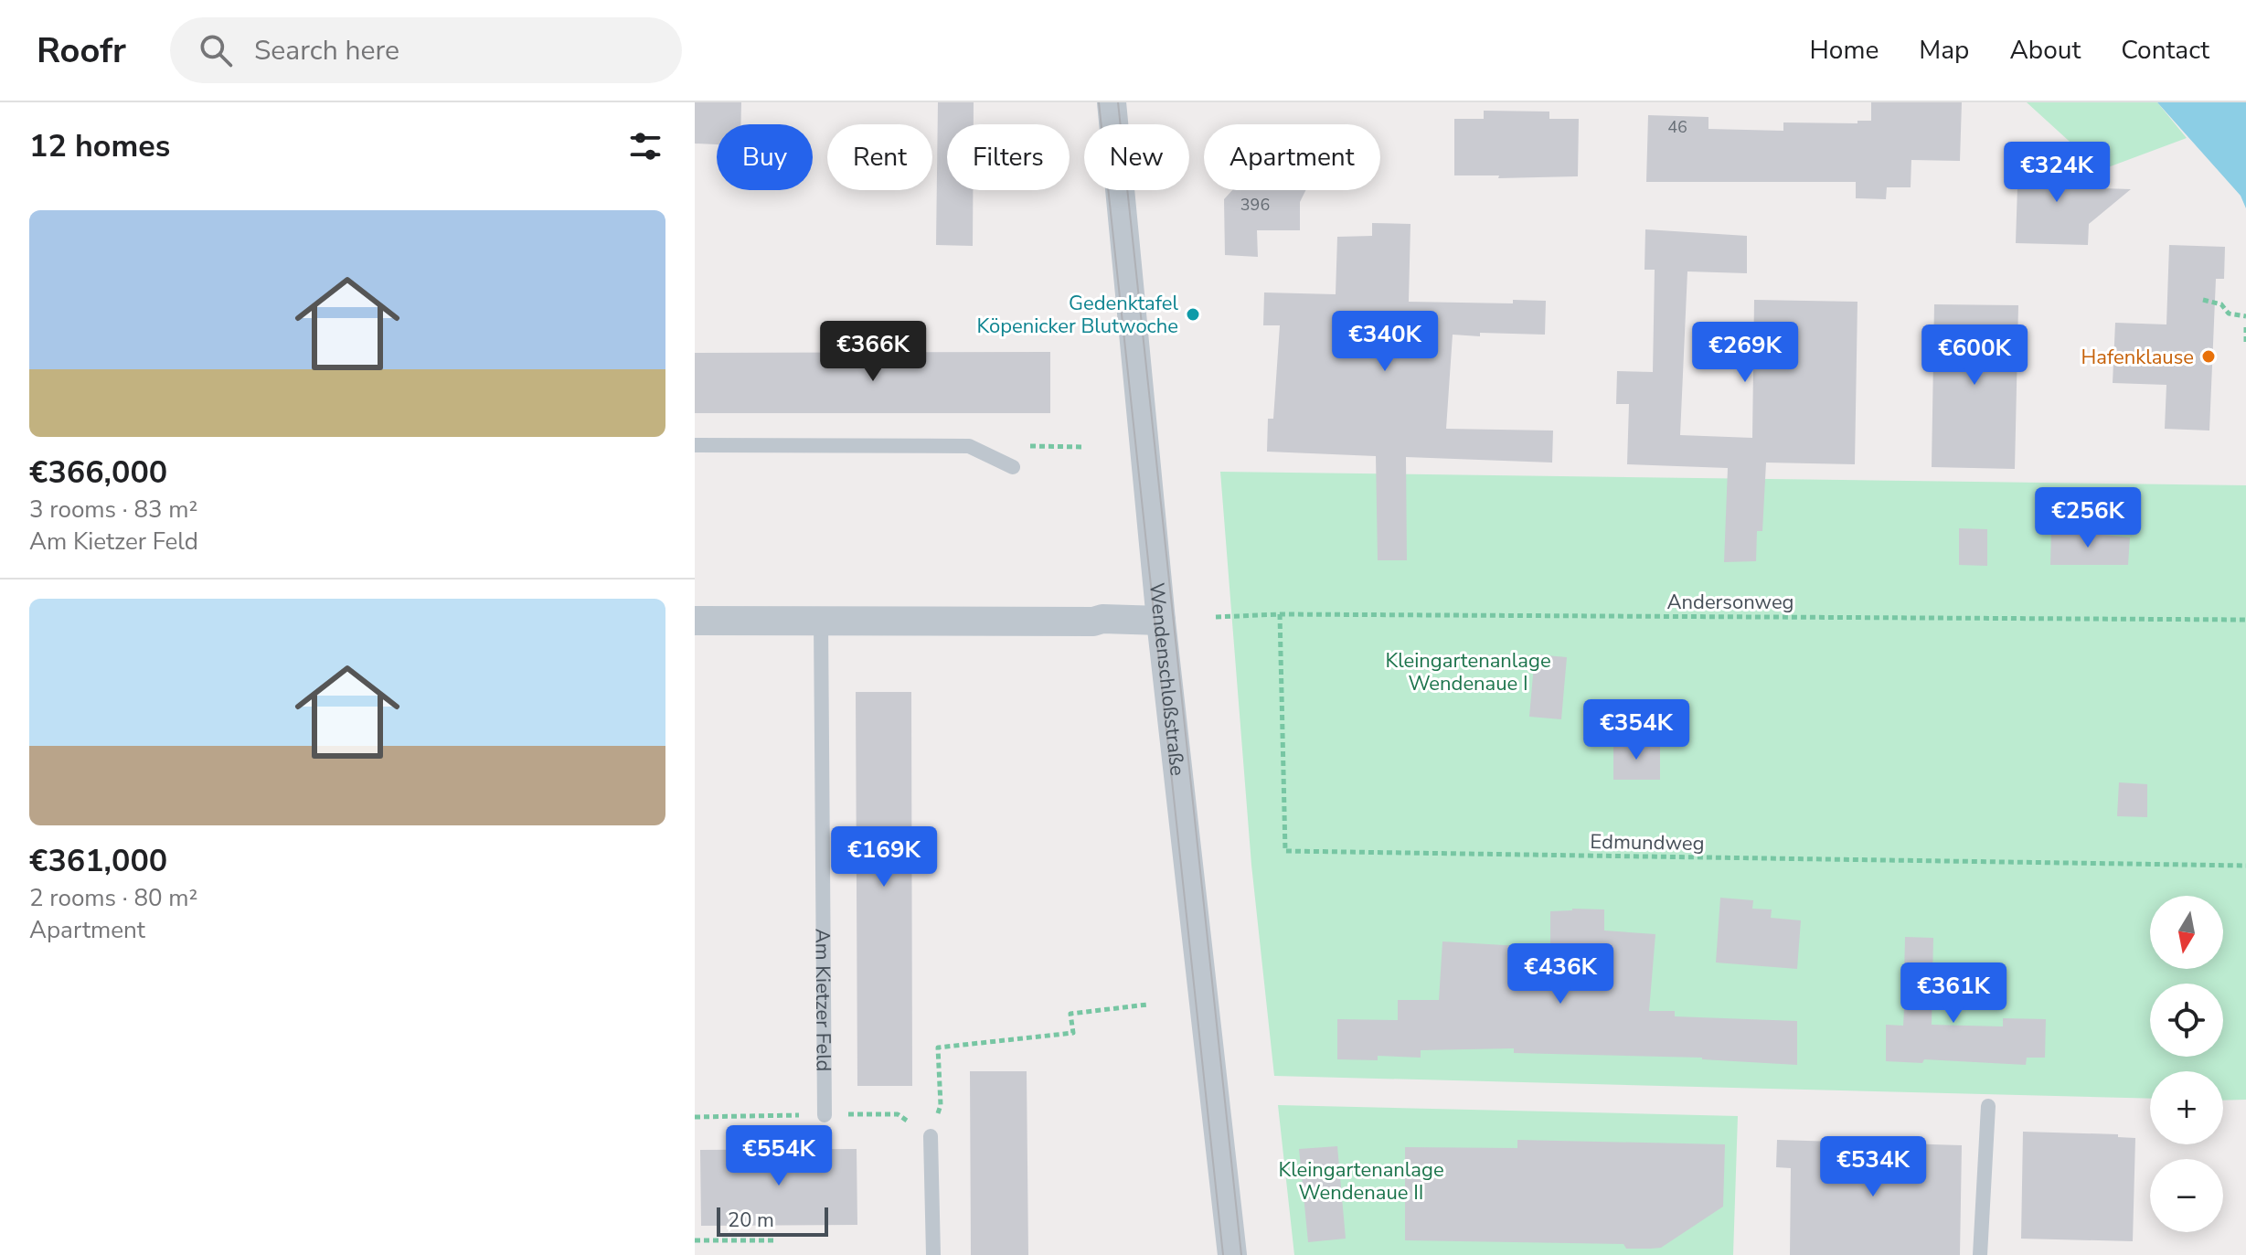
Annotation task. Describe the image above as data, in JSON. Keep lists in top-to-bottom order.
{
  "streets": {
    "street": ["Wendenschloßstraße"],
    "lane": ["Am Kietzer Feld"],
    "path": ["Andersonweg", "Edmundweg"]
  },
  "crossings": [
    ["Andersonweg", "Edmundweg"]
  ],
  "parks": ["Kleingartenanlage Wendenaue I", "Kleingartenanlage Wendenaue II"],
  "places": ["Gedenktafel Köpenicker Blutwoche", "Hafenklause"],
  "house_numbers": ["46", "396"],
  "scale_bar": "20 m",
  "north": "bottom",
  "page": {
    "header": "Roofr",
    "search": "Search here",
    "nav": [
      "Home",
      "Map",
      "About",
      "Contact"
    ],
    "heading": "12 homes",
    "chip": [
      "Buy",
      "Rent",
      "Filters",
      "New",
      "Apartment"
    ],
    "price": [
      "€324K",
      "€340K",
      "€366K",
      "€269K",
      "€600K",
      "€256K",
      "€354K",
      "€169K",
      "€436K",
      "€361K",
      "€554K",
      "€534K"
    ],
    "list": [
      {
        "name": "€366,000",
        "note": "3 rooms · 83 m² · Am Kietzer Feld"
      },
      {
        "name": "€361,000",
        "note": "2 rooms · 80 m² · Apartment"
      }
    ],
    "map_buttons": ["+", "−"],
    "scale": "20 m"
  }
}
